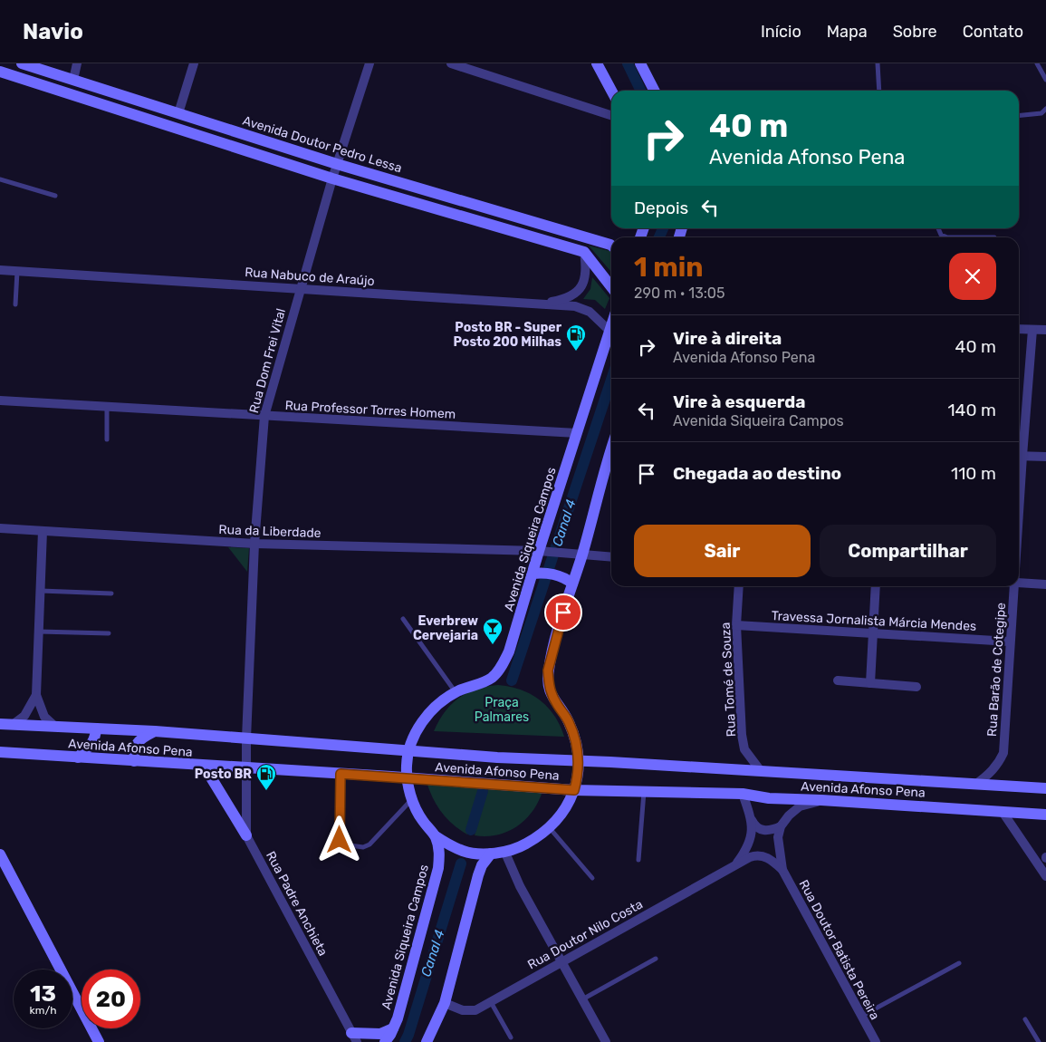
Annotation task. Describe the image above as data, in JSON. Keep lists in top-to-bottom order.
{
  "streets": {
    "main road": ["Avenida Doutor Pedro Lessa", "Avenida Siqueira Campos", "Avenida Afonso Pena"],
    "street": [
      "Rua Nabuco de Araújo",
      "Rua Dom Frei Vital",
      "Rua Professor Torres Homem",
      "Rua da Liberdade",
      "Travessa Jornalista Márcia Mendes",
      "Rua Barão de Cotegipe",
      "Rua Tomé de Souza",
      "Rua Padre Anchieta",
      "Rua Doutor Nilo Costa",
      "Rua Doutor Batista Pereira"
    ]
  },
  "crossings": [
    ["Avenida Doutor Pedro Lessa", "Rua Dom Frei Vital"],
    ["Rua Nabuco de Araújo", "Rua Dom Frei Vital"],
    ["Rua Nabuco de Araújo", "Avenida Siqueira Campos"],
    ["Rua Dom Frei Vital", "Rua Professor Torres Homem"],
    ["Rua Dom Frei Vital", "Rua da Liberdade"],
    ["Rua Dom Frei Vital", "Avenida Afonso Pena"],
    ["Rua Dom Frei Vital", "Rua Padre Anchieta"],
    ["Rua Professor Torres Homem", "Avenida Siqueira Campos"],
    ["Rua da Liberdade", "Avenida Siqueira Campos"],
    ["Avenida Siqueira Campos", "Avenida Afonso Pena"],
    ["Travessa Jornalista Márcia Mendes", "Rua Barão de Cotegipe"],
    ["Travessa Jornalista Márcia Mendes", "Rua Tomé de Souza"],
    ["Rua Barão de Cotegipe", "Avenida Afonso Pena"],
    ["Rua Tomé de Souza", "Avenida Afonso Pena"],
    ["Avenida Afonso Pena", "Rua Padre Anchieta"],
    ["Rua Doutor Nilo Costa", "Rua Doutor Batista Pereira"]
  ],
  "water": ["Canal 4"],
  "parks": ["Praça Palmares"],
  "places": {
    "fuel station": ["Posto BR - Super Posto 200 Milhas", "Posto BR"],
    "bar": ["Everbrew Cervejaria"]
  },
  "page": {
    "header": "Navio",
    "nav": [
      "Início",
      "Mapa",
      "Sobre",
      "Contato"
    ],
    "turn": ["40 m", "Avenida Afonso Pena"],
    "then": "Depois",
    "heading": ["1 min", "290 m · 13:05"],
    "list": [
      {
        "name": "Vire à direita",
        "note": "Avenida Afonso Pena",
        "value": "40 m"
      },
      {
        "name": "Vire à esquerda",
        "note": "Avenida Siqueira Campos",
        "value": "140 m"
      },
      {
        "name": "Chegada ao destino",
        "value": "110 m"
      }
    ],
    "buttons": ["Sair", "Compartilhar"],
    "speed": "13 km/h",
    "limit": "20"
  }
}
